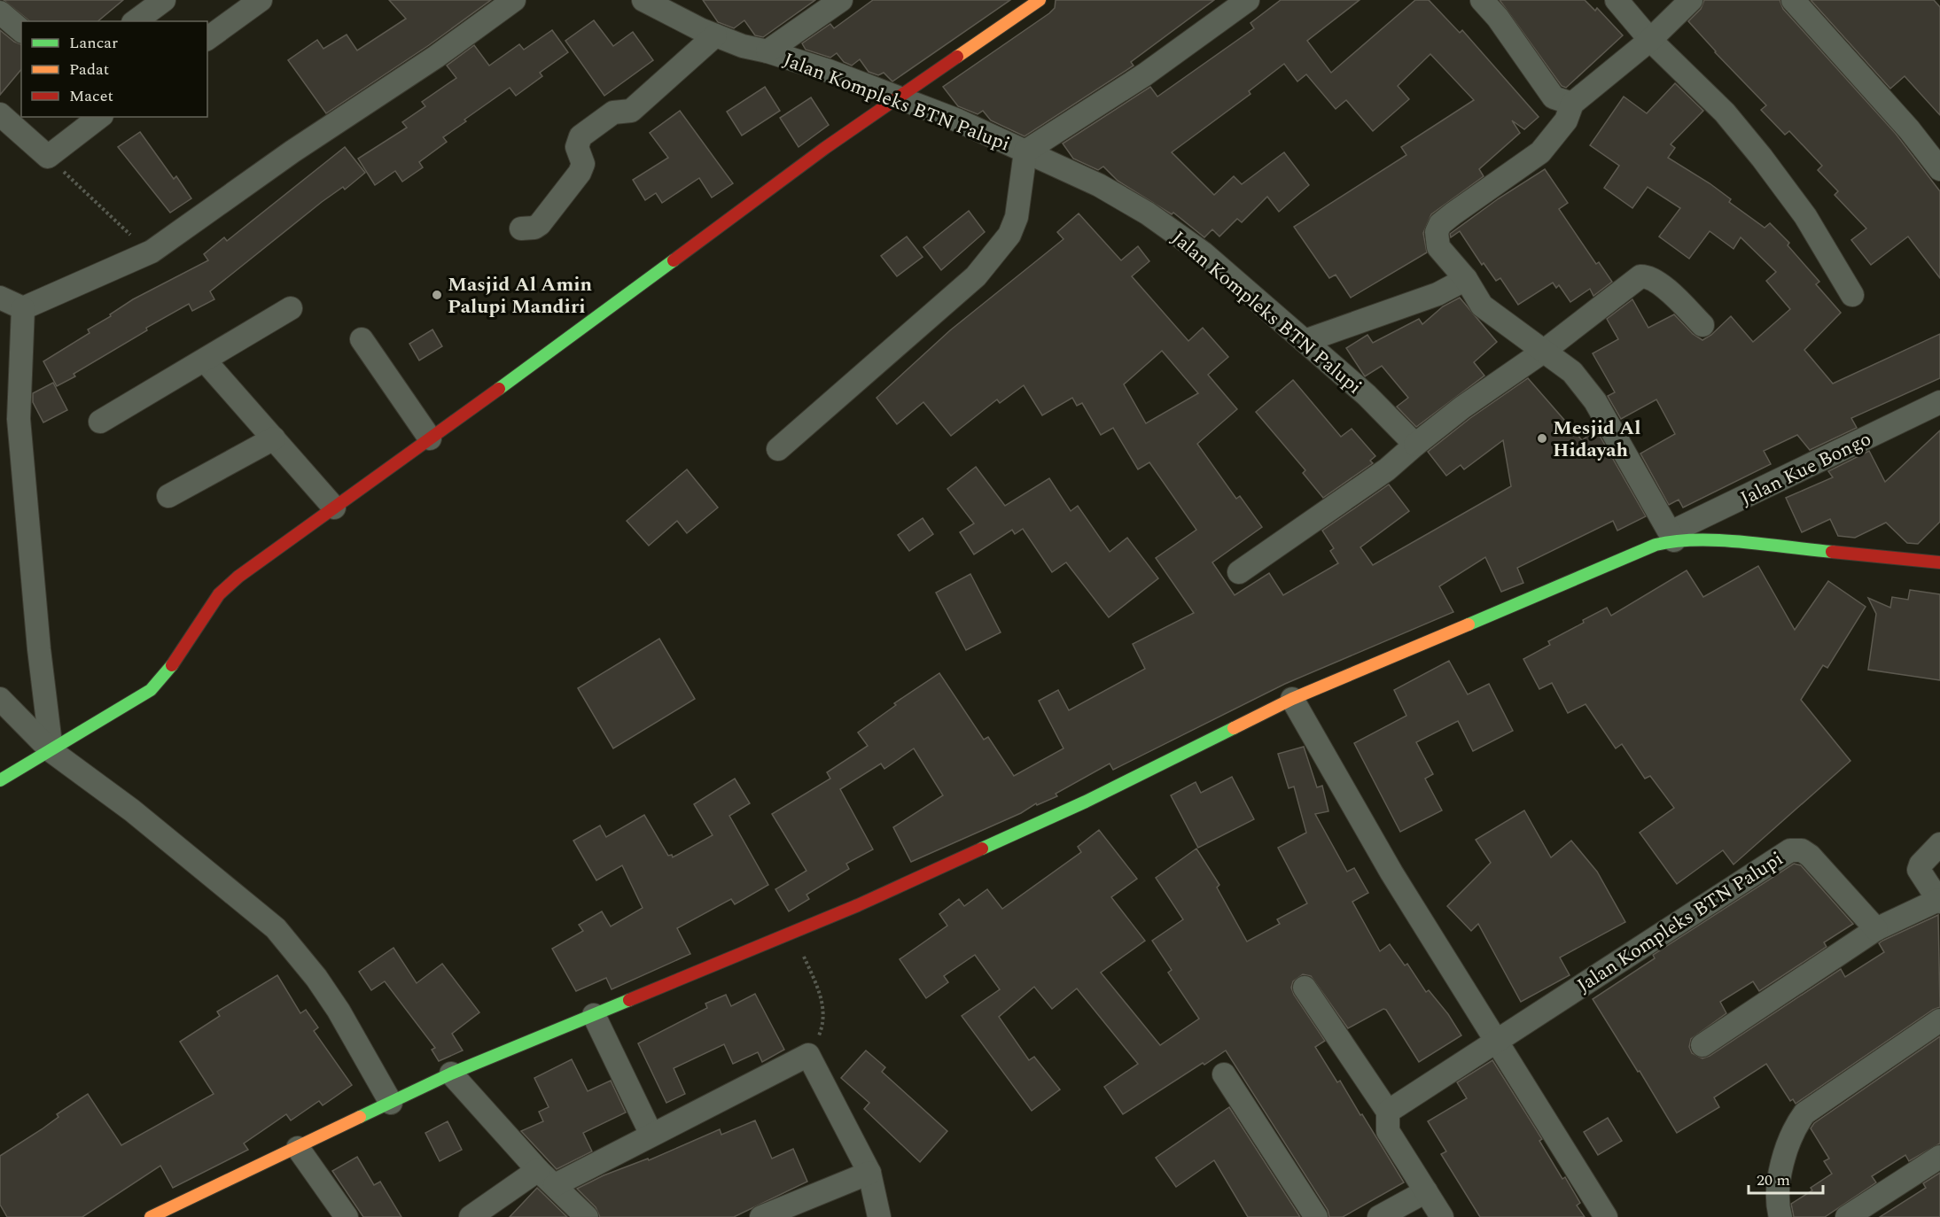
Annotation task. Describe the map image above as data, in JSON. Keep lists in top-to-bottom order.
{
  "streets": {
    "street": ["Jalan Kompleks BTN Palupi", "Jalan Kue Bongo"]
  },
  "places": ["Masjid Al Amin Palupi Mandiri", "Mesjid Al Hidayah"],
  "legend": ["Lancar", "Padat", "Macet"],
  "scale_bar": "20 m"
}
